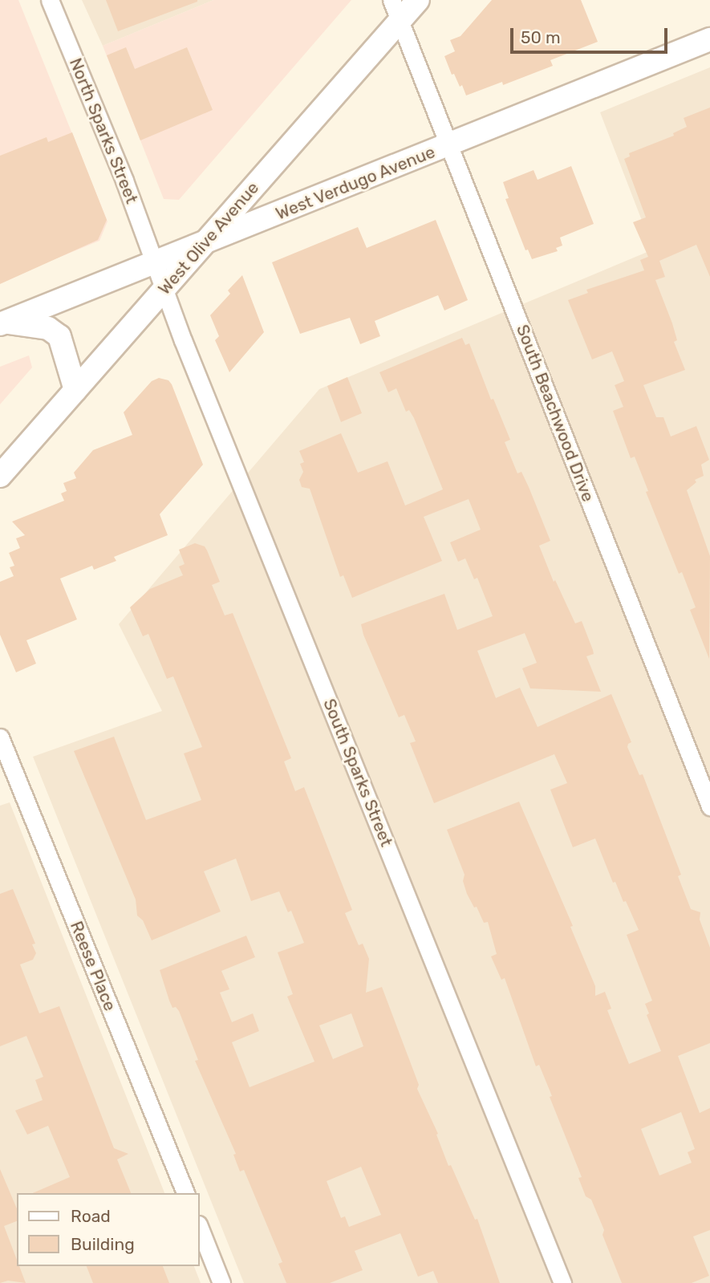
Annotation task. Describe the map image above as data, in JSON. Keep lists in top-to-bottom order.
{
  "streets": {
    "main road": ["West Verdugo Avenue", "West Olive Avenue"],
    "street": [
      "North Sparks Street",
      "South Beachwood Drive",
      "South Sparks Street",
      "Reese Place"
    ]
  },
  "crossings": [
    ["North Sparks Street", "West Verdugo Avenue"],
    ["North Sparks Street", "South Sparks Street"],
    ["West Verdugo Avenue", "West Olive Avenue"],
    ["West Verdugo Avenue", "South Beachwood Drive"],
    ["West Verdugo Avenue", "South Sparks Street"],
    ["West Olive Avenue", "South Beachwood Drive"],
    ["West Olive Avenue", "South Sparks Street"]
  ],
  "legend": ["Road", "Building"],
  "scale_bar": "50 m"
}
